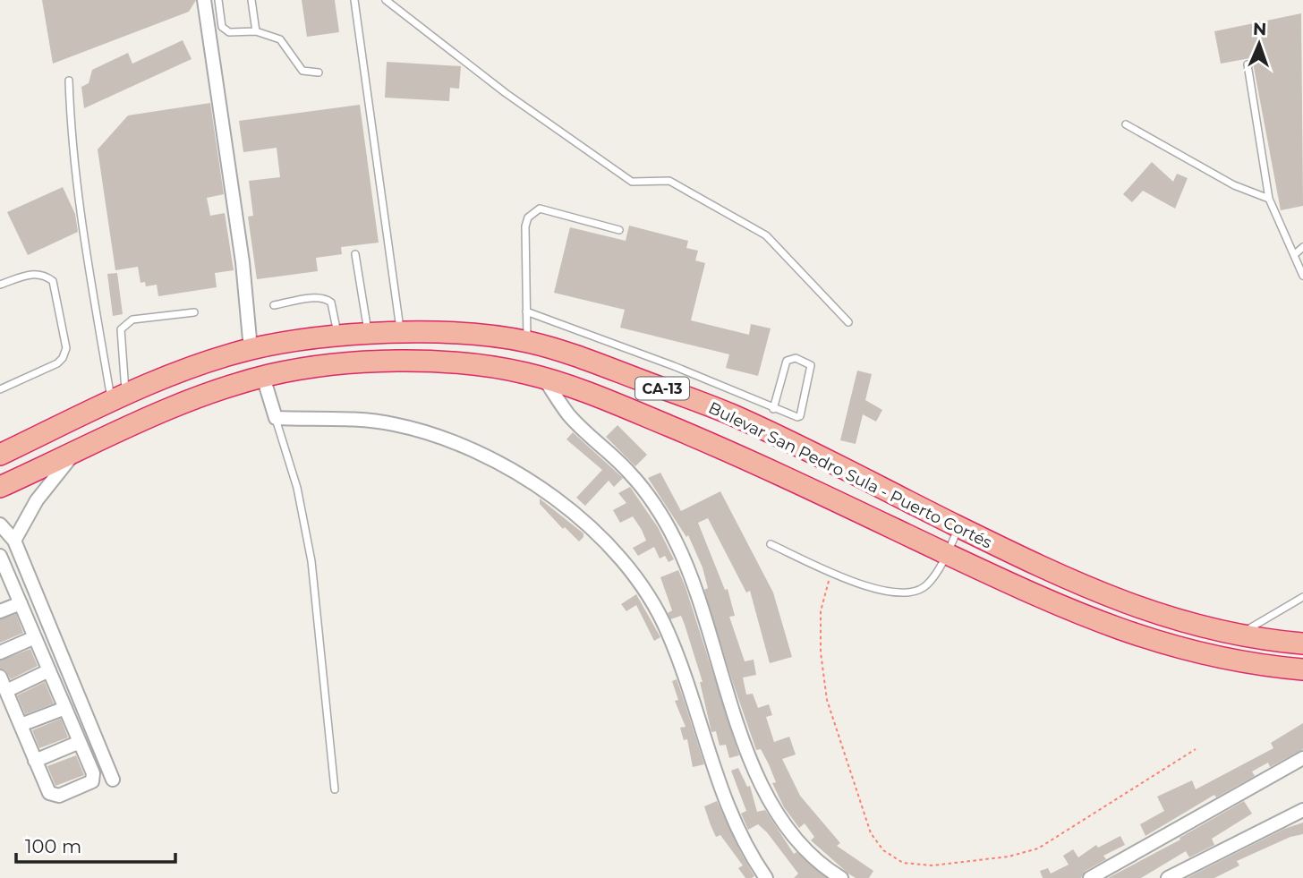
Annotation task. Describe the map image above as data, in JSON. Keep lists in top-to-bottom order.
{
  "streets": {
    "highway": ["CA-13", "Bulevar San Pedro Sula - Puerto Cortés"]
  },
  "scale_bar": "100 m",
  "north": "top"
}
